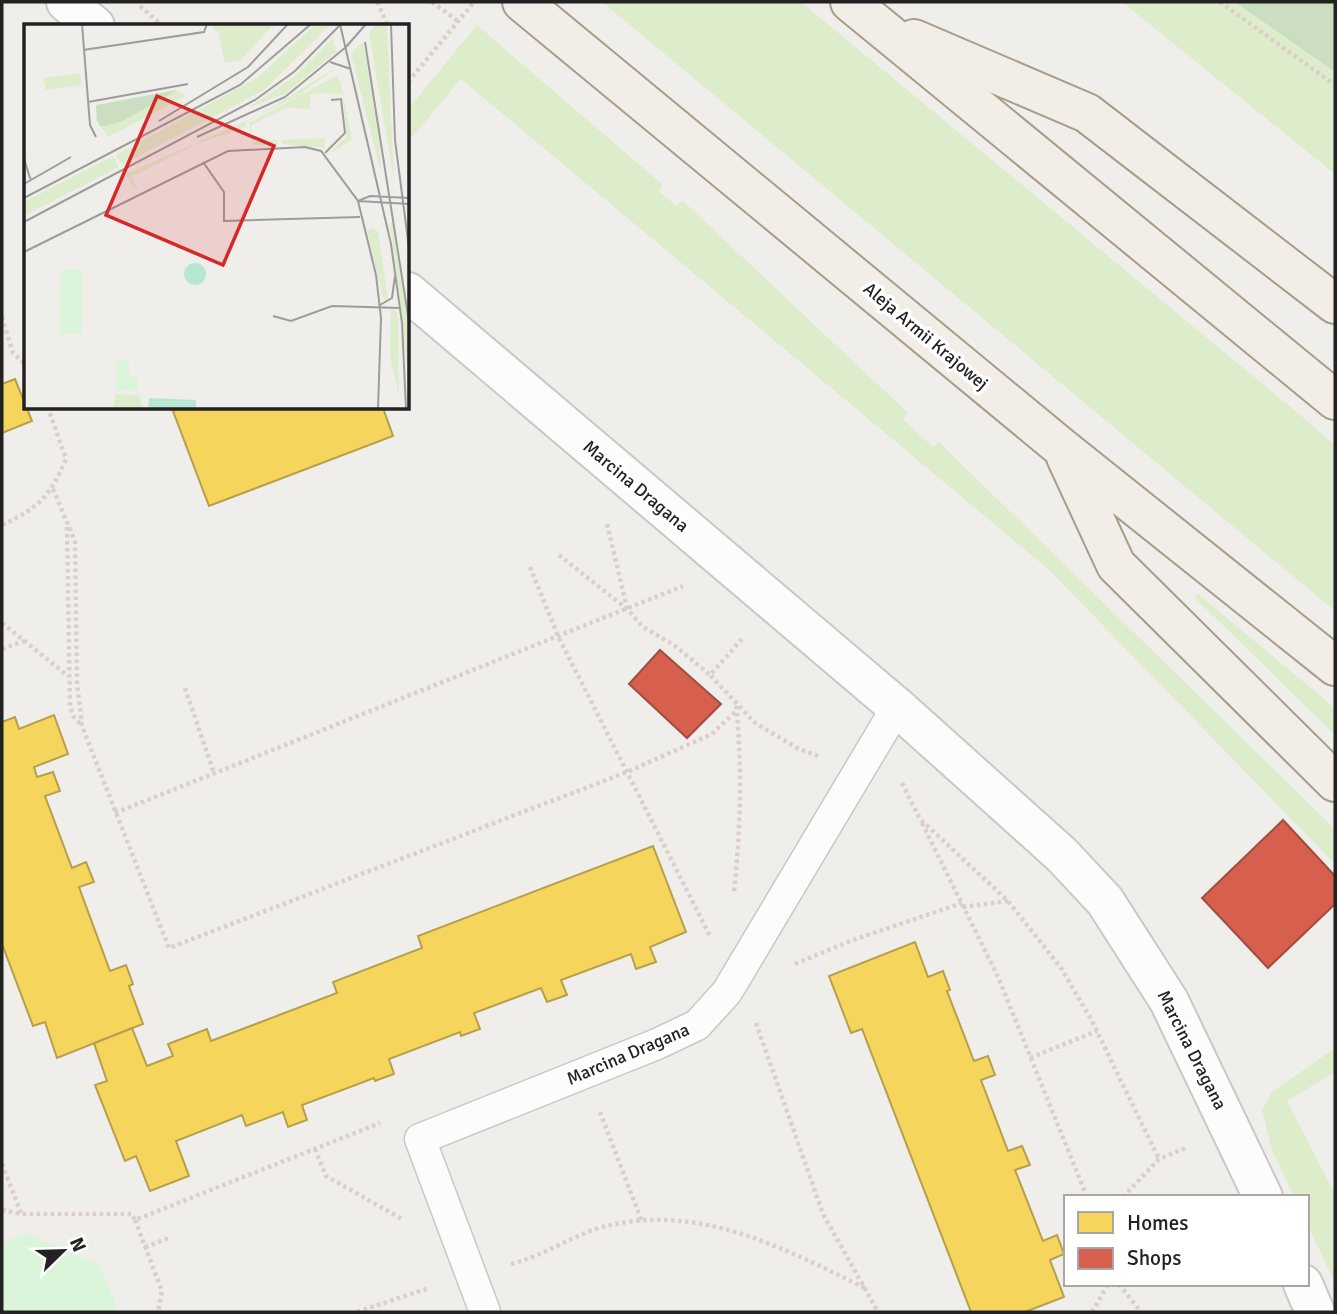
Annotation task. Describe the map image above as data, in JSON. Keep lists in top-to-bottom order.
{
  "streets": {
    "main road": ["Aleja Armii Krajowej"],
    "street": ["Marcina Dragana"]
  },
  "legend": ["Homes", "Shops"],
  "north": "top right"
}
